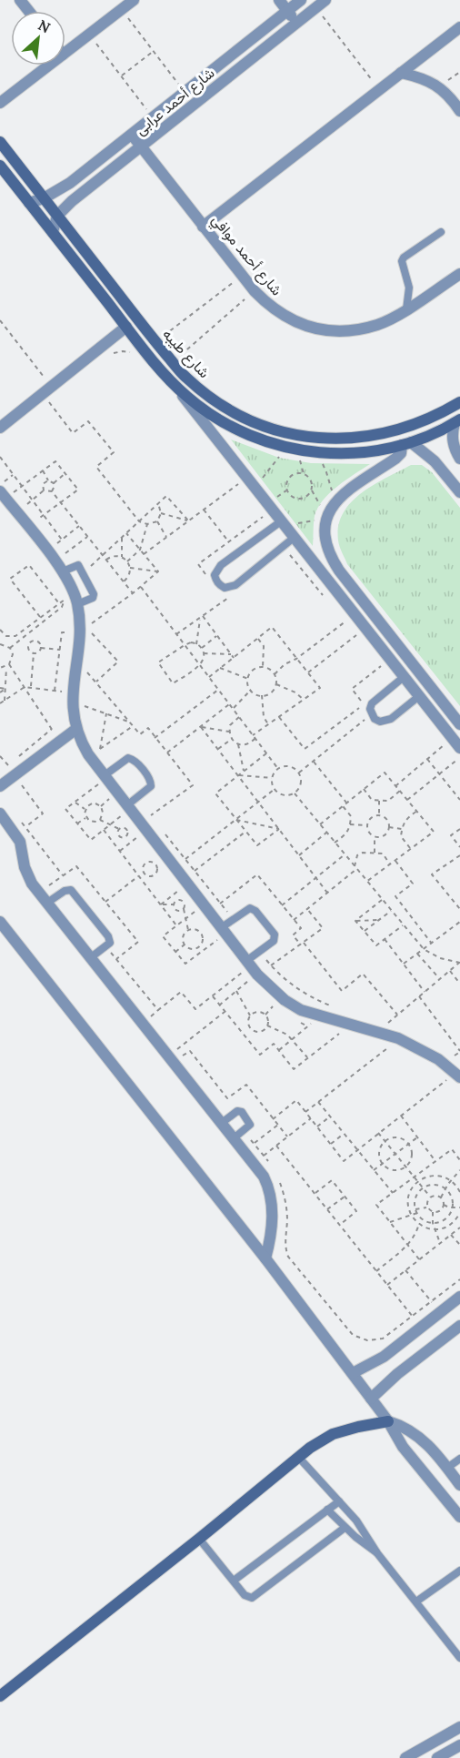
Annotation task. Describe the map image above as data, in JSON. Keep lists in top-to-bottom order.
{
  "streets": {
    "main road": ["شارع طيبه"],
    "street": ["شارع أحمد عرابى", "شارع أحمد موافي"]
  },
  "crossings": [
    ["شارع أحمد عرابى", "شارع أحمد موافي"],
    ["شارع أحمد عرابى", "شارع طيبه"]
  ],
  "north": "top right"
}
